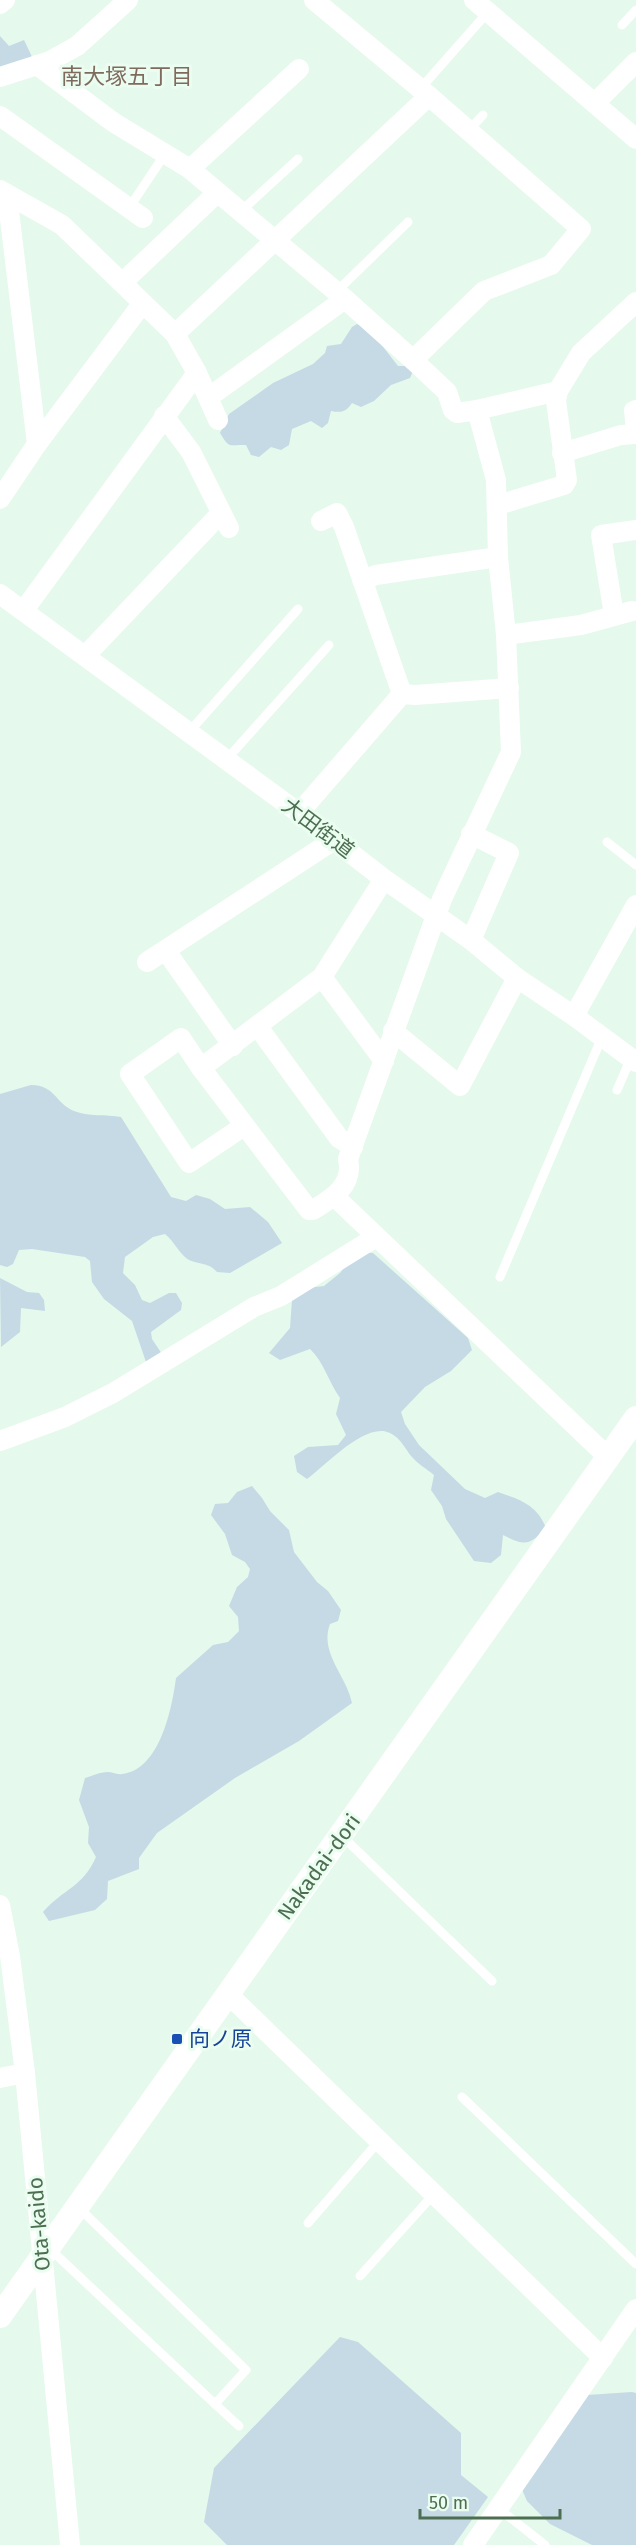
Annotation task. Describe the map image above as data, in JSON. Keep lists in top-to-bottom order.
{
  "streets": {
    "street": ["大田街道", "Nakadai-dori", "Ota-kaido"]
  },
  "crossings": [
    ["Nakadai-dori", "Ota-kaido"]
  ],
  "districts": ["南大塚五丁目"],
  "places": {
    "transit": ["向ノ原"]
  },
  "scale_bar": "50 m"
}
